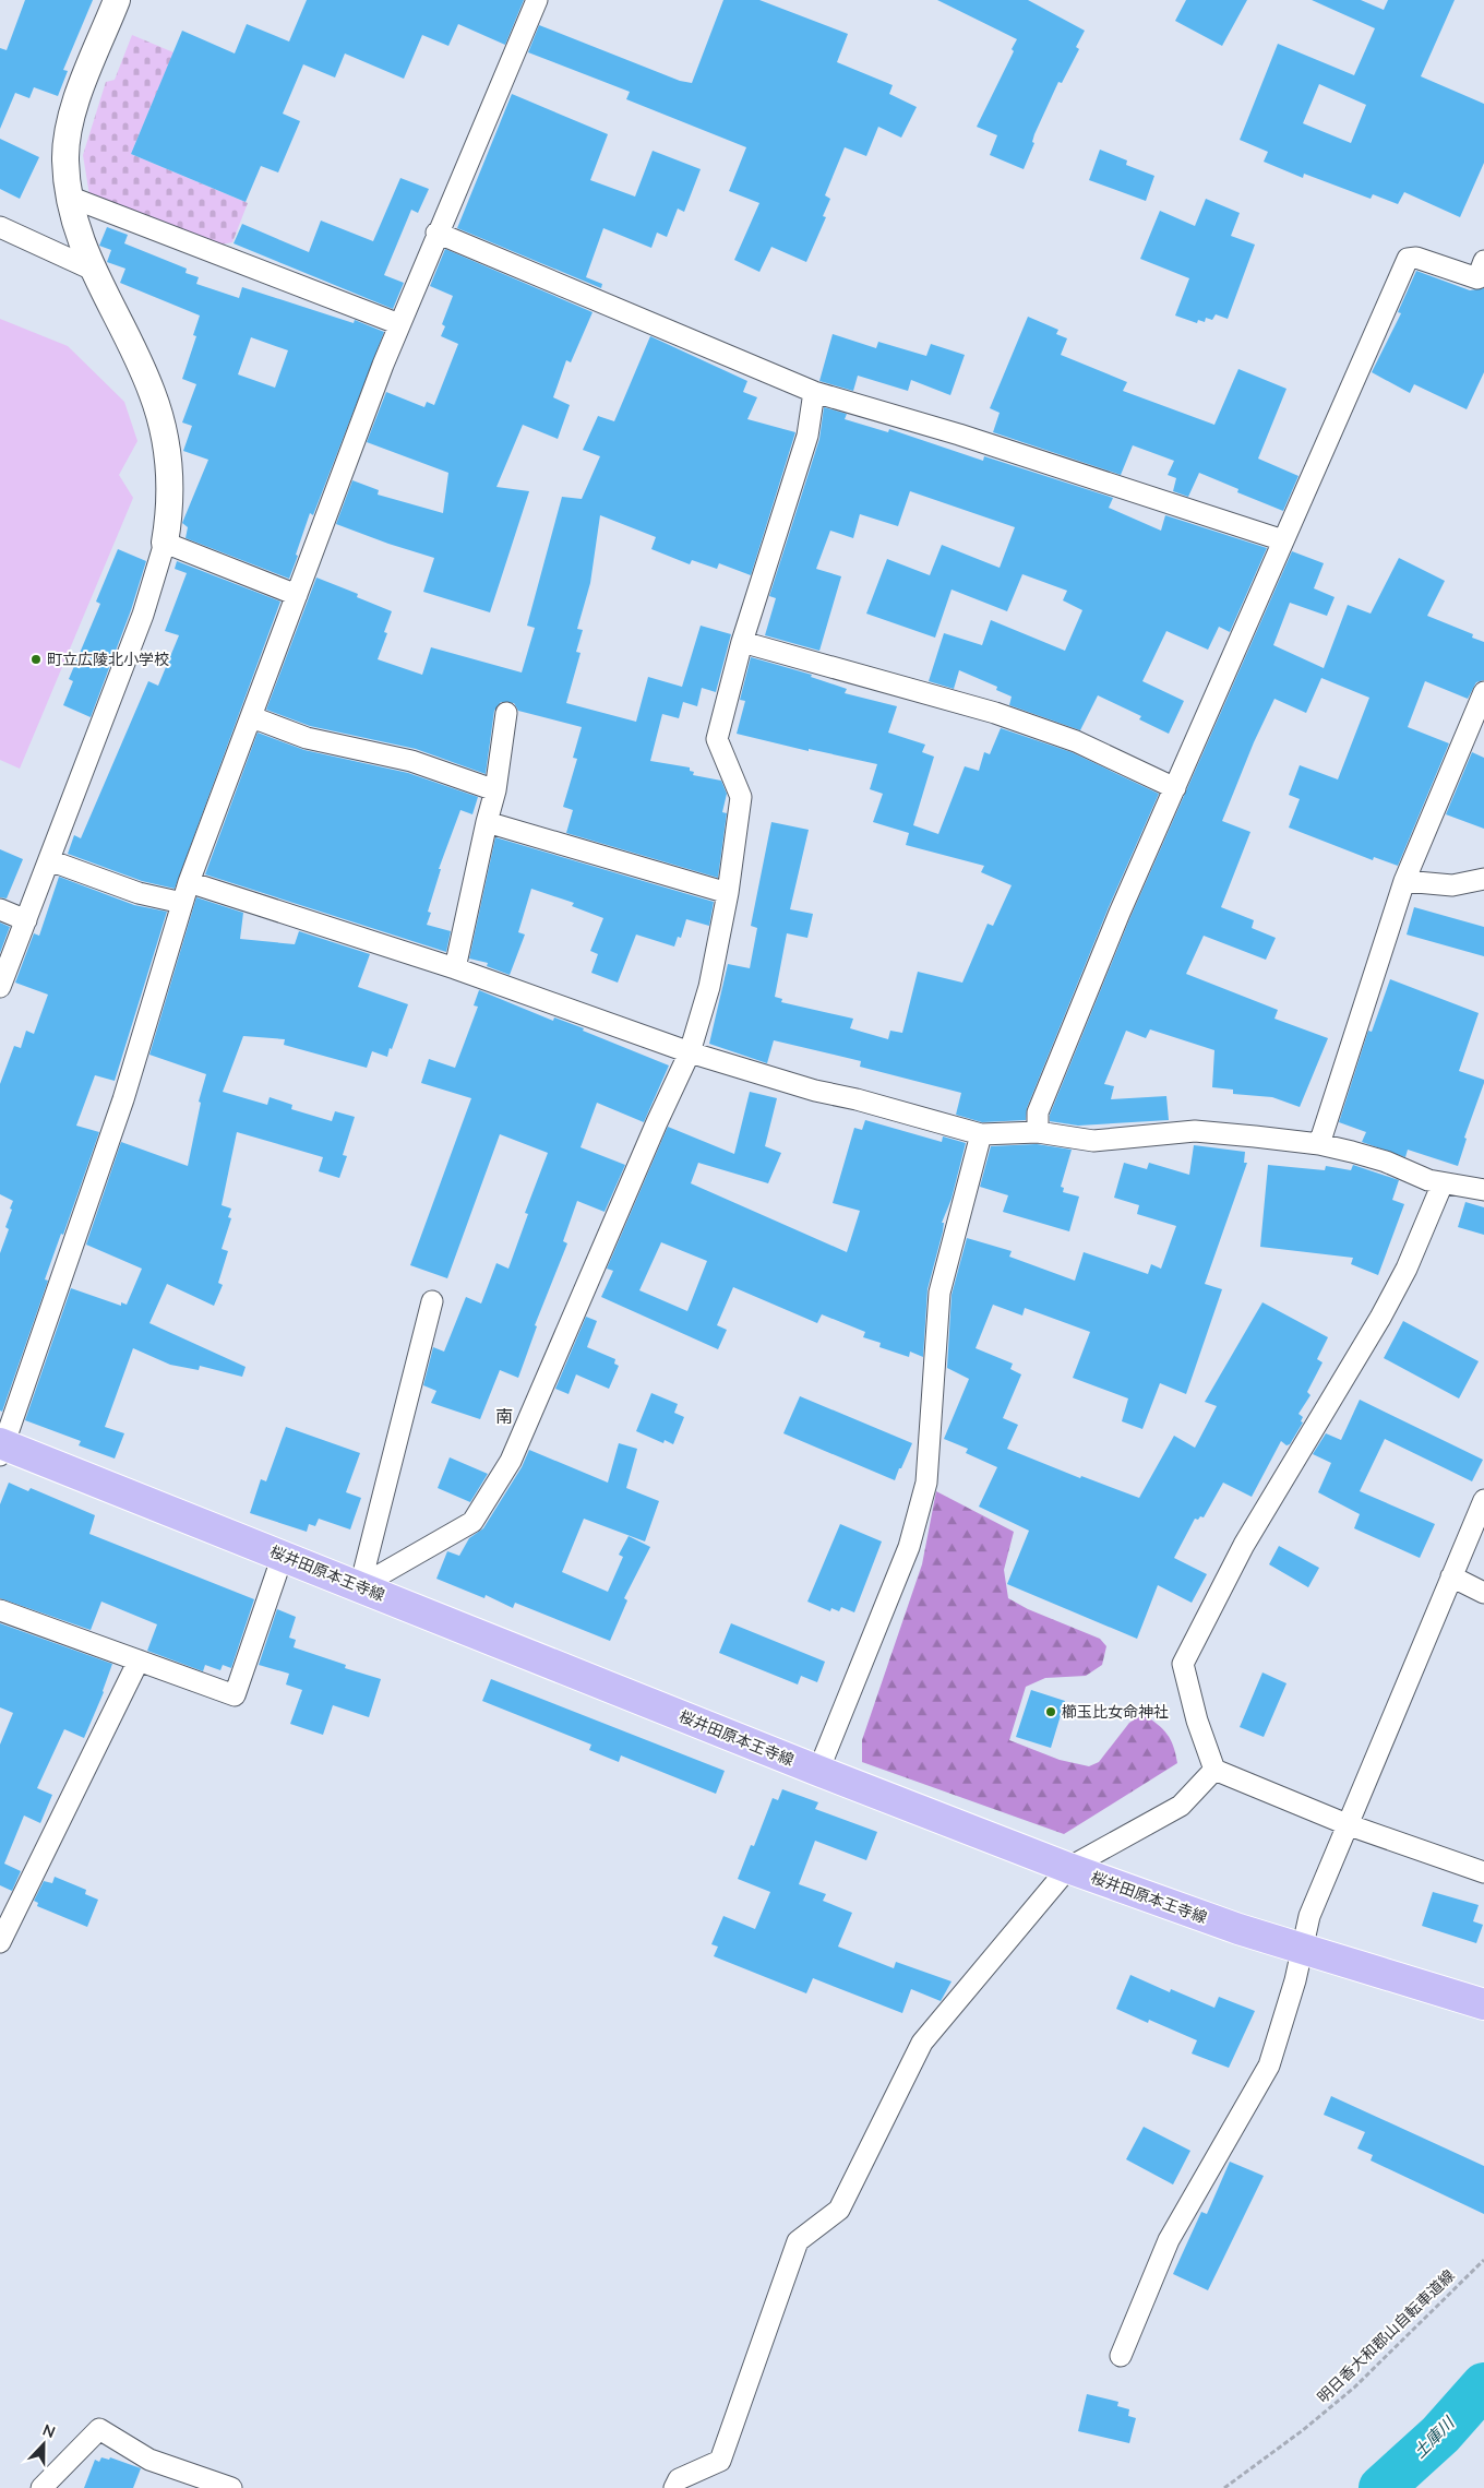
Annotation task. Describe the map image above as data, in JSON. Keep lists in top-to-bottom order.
{
  "streets": {
    "main road": ["桜井田原本王寺線"],
    "path": ["明日香大和郡山自転車道線"]
  },
  "districts": ["南"],
  "water": ["土庫川"],
  "places": ["町立広陵北小学校", "櫛玉比女命神社"],
  "north": "top"
}
